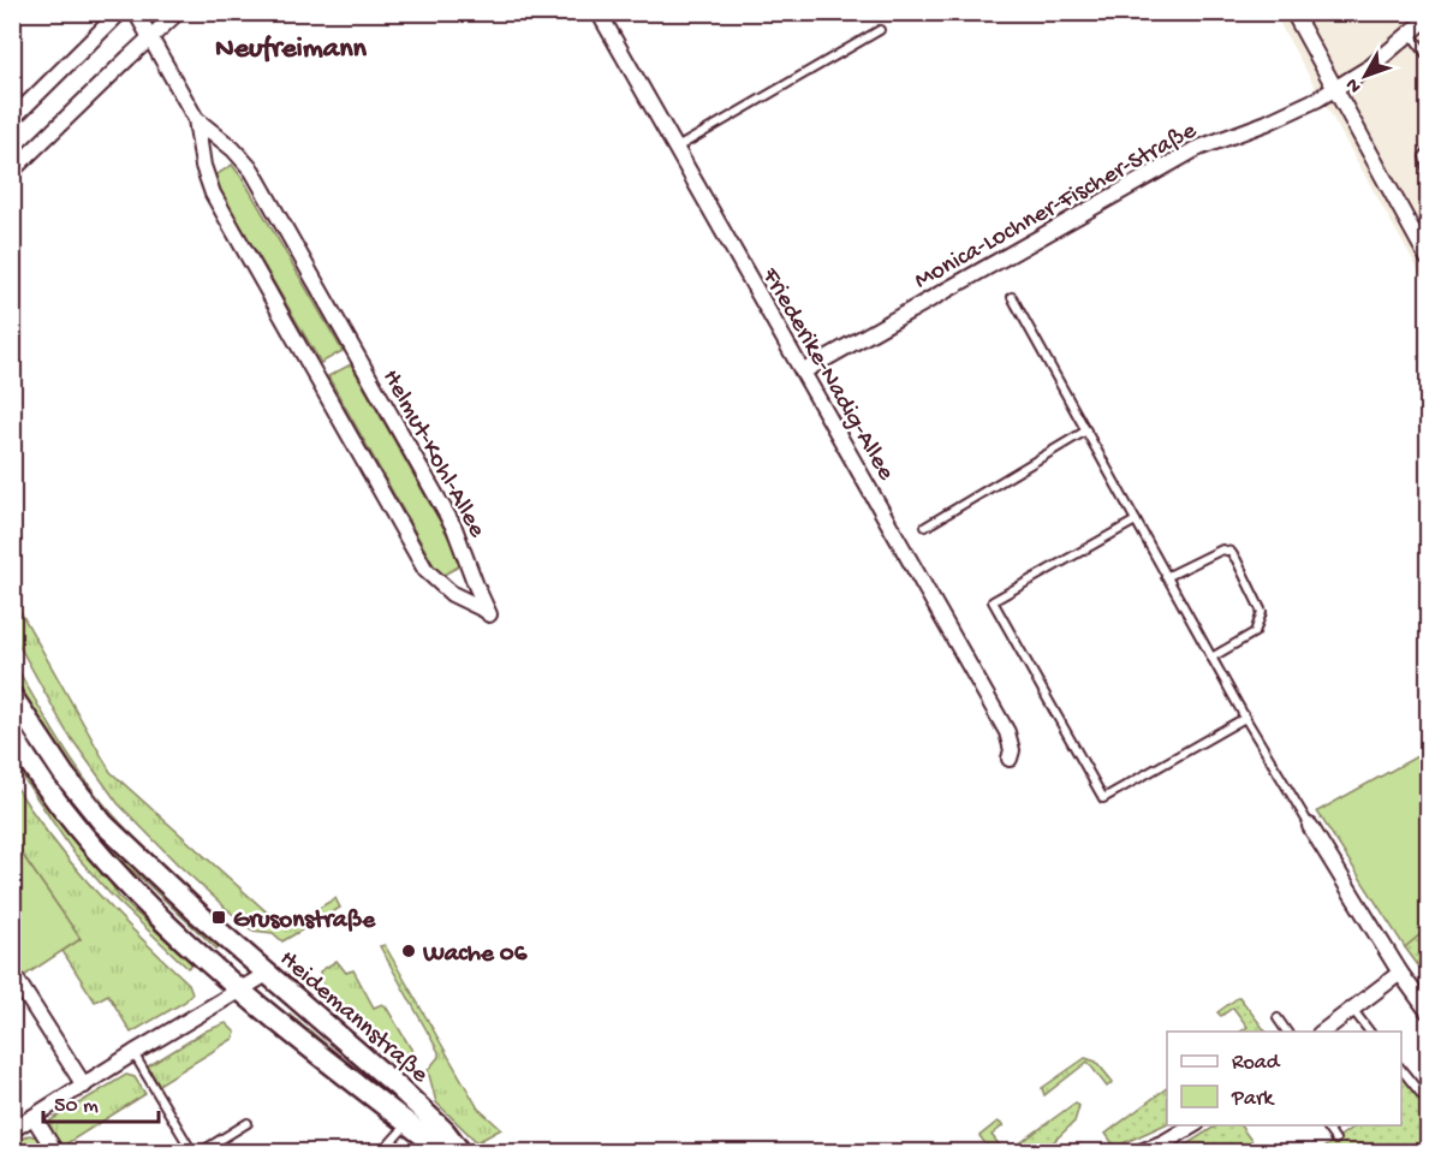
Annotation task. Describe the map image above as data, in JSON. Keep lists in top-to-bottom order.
{
  "streets": {
    "main road": ["Heidemannstraße"],
    "street": ["Monica-Lochner-Fischer-Straße", "Friederike-Nadig-Allee", "Helmut-Kohl-Allee"]
  },
  "crossings": [
    ["Monica-Lochner-Fischer-Straße", "Friederike-Nadig-Allee"]
  ],
  "districts": ["Neufreimann"],
  "places": {
    "transit": ["Grusonstraße"],
    "other": ["Wache 06"]
  },
  "legend": ["Road", "Park"],
  "scale_bar": "50 m",
  "north": "bottom left"
}
